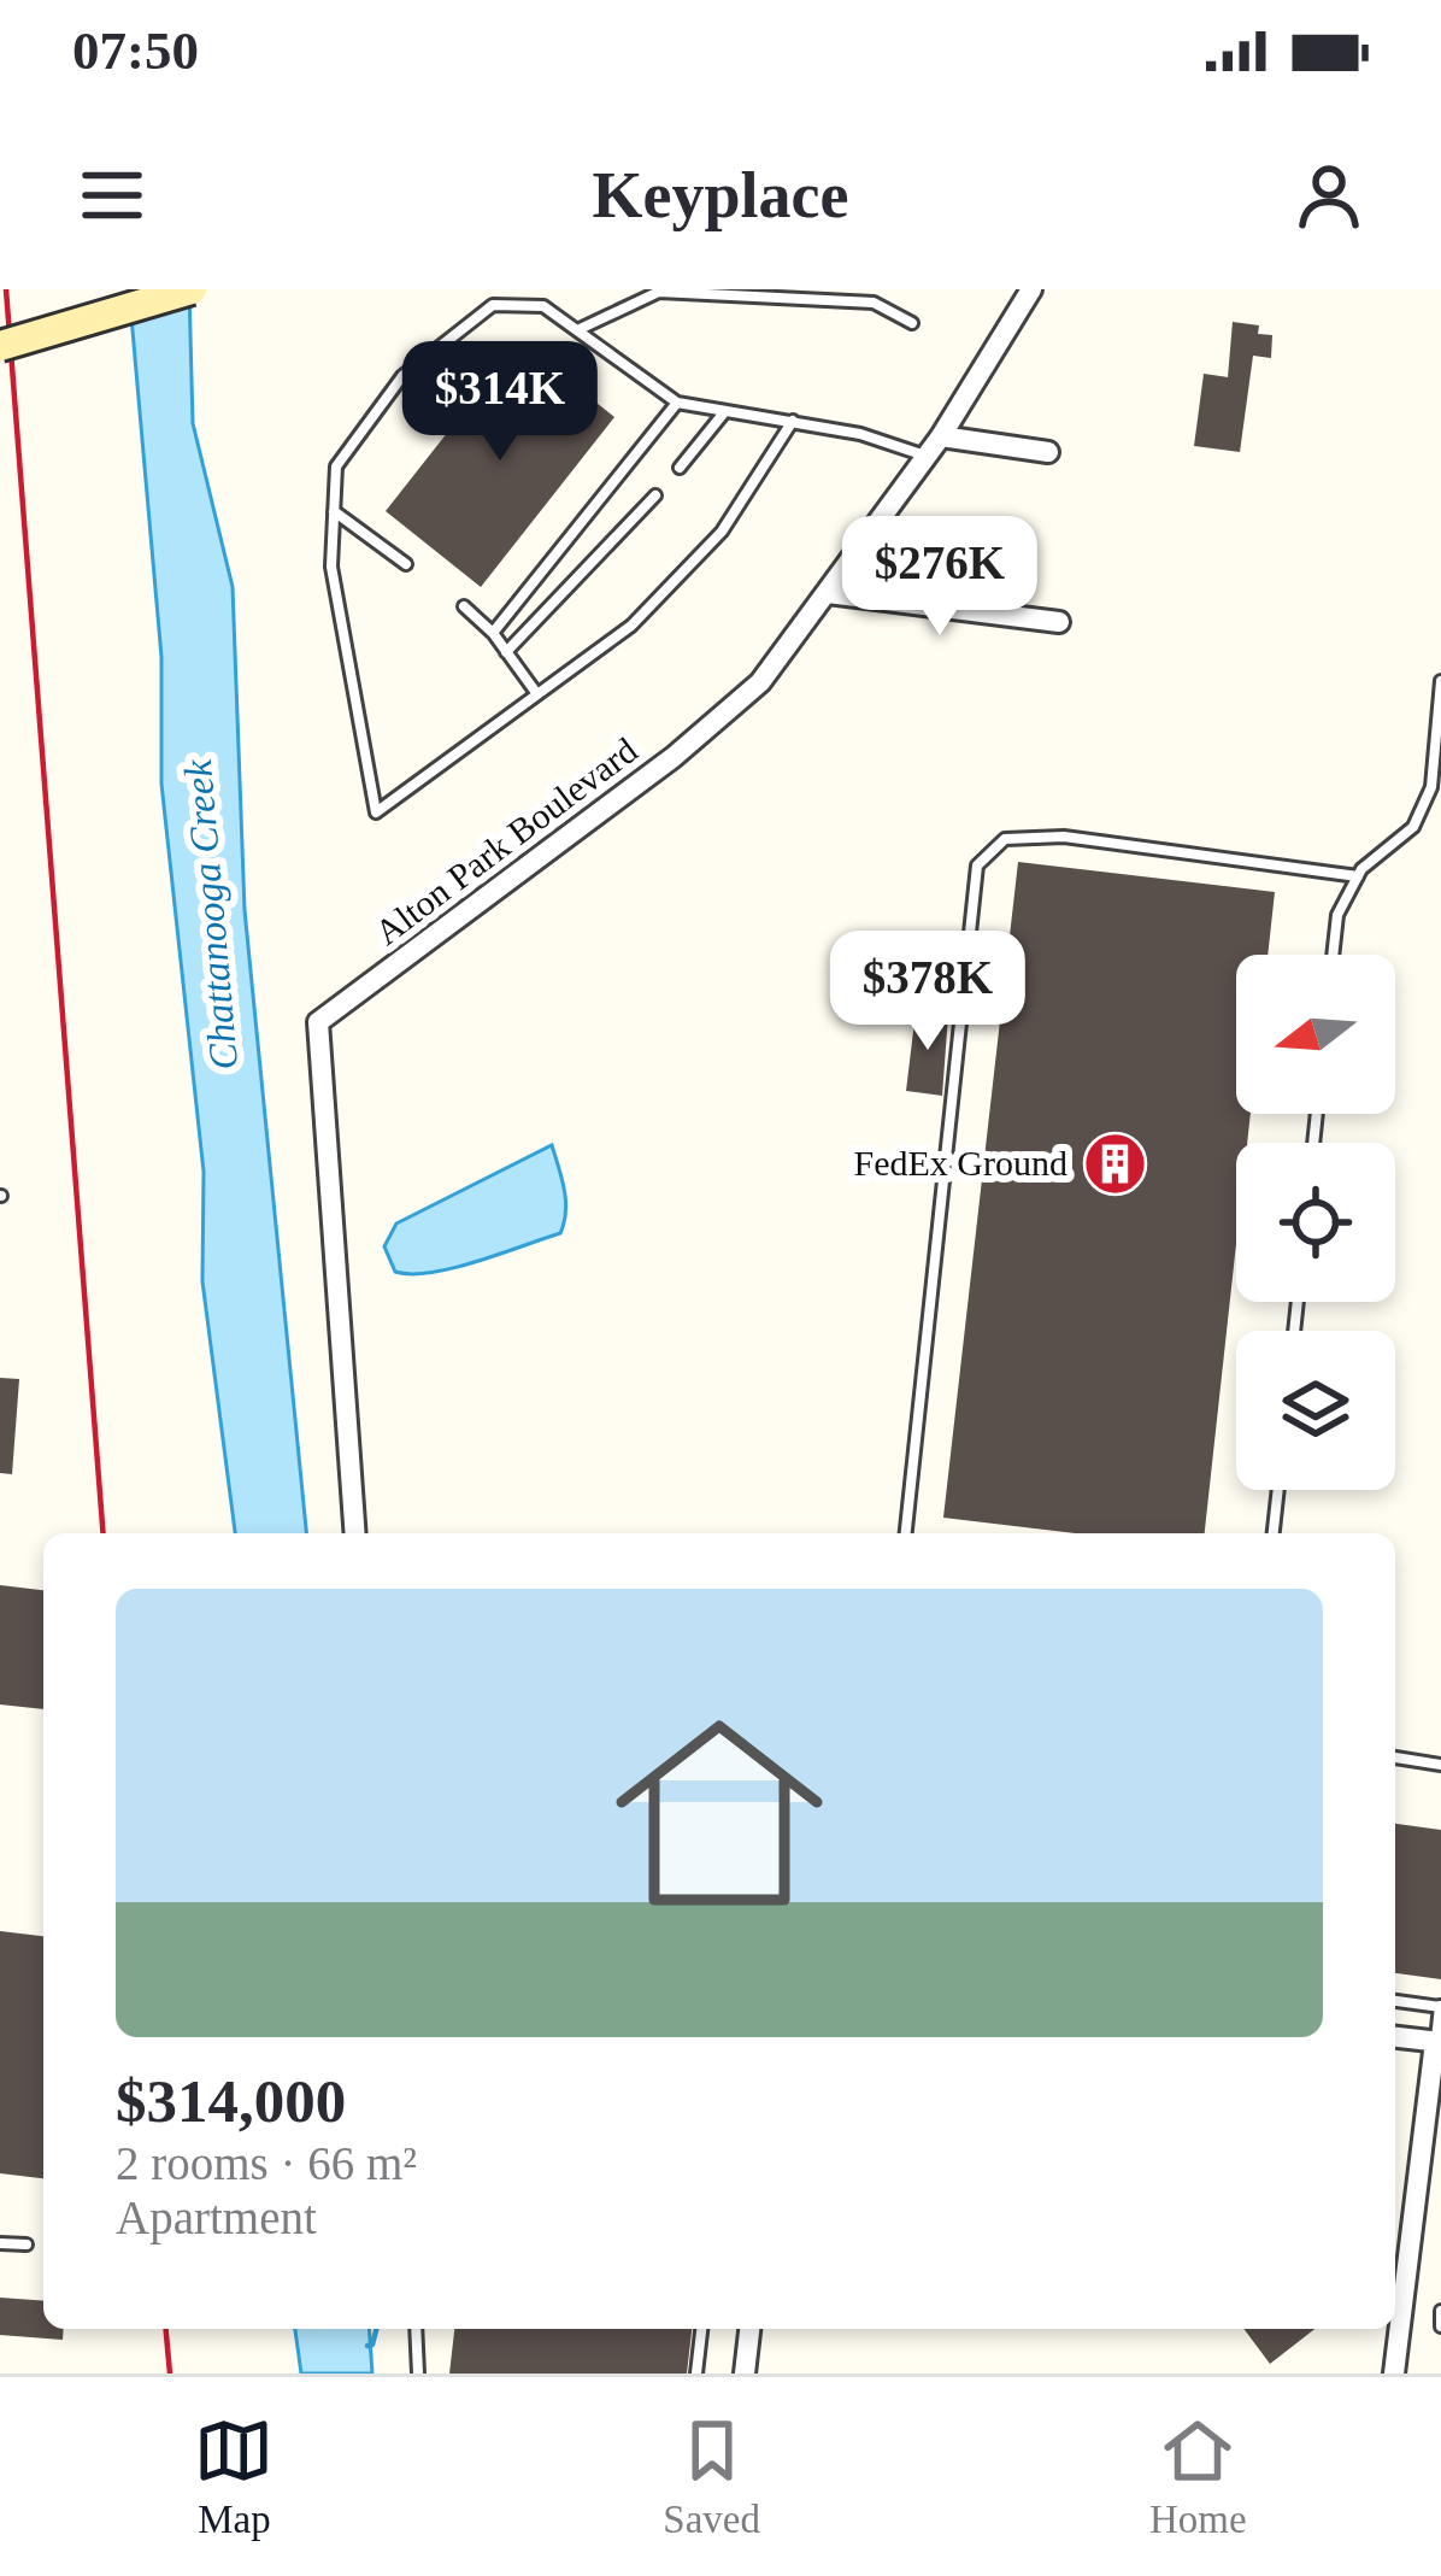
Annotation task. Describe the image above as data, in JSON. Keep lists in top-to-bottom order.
{
  "streets": {
    "street": ["Alton Park Boulevard"]
  },
  "water": ["Chattanooga Creek"],
  "places": {
    "building": ["FedEx Ground"]
  },
  "north": "left",
  "page": {
    "status": "07:50",
    "header": "Keyplace",
    "price": ["$314K", "$276K", "$378K"],
    "list": [
      {
        "name": "$314,000",
        "note": "2 rooms · 66 m² · Apartment"
      }
    ],
    "tabs": ["Map", "Saved", "Home"]
  }
}
